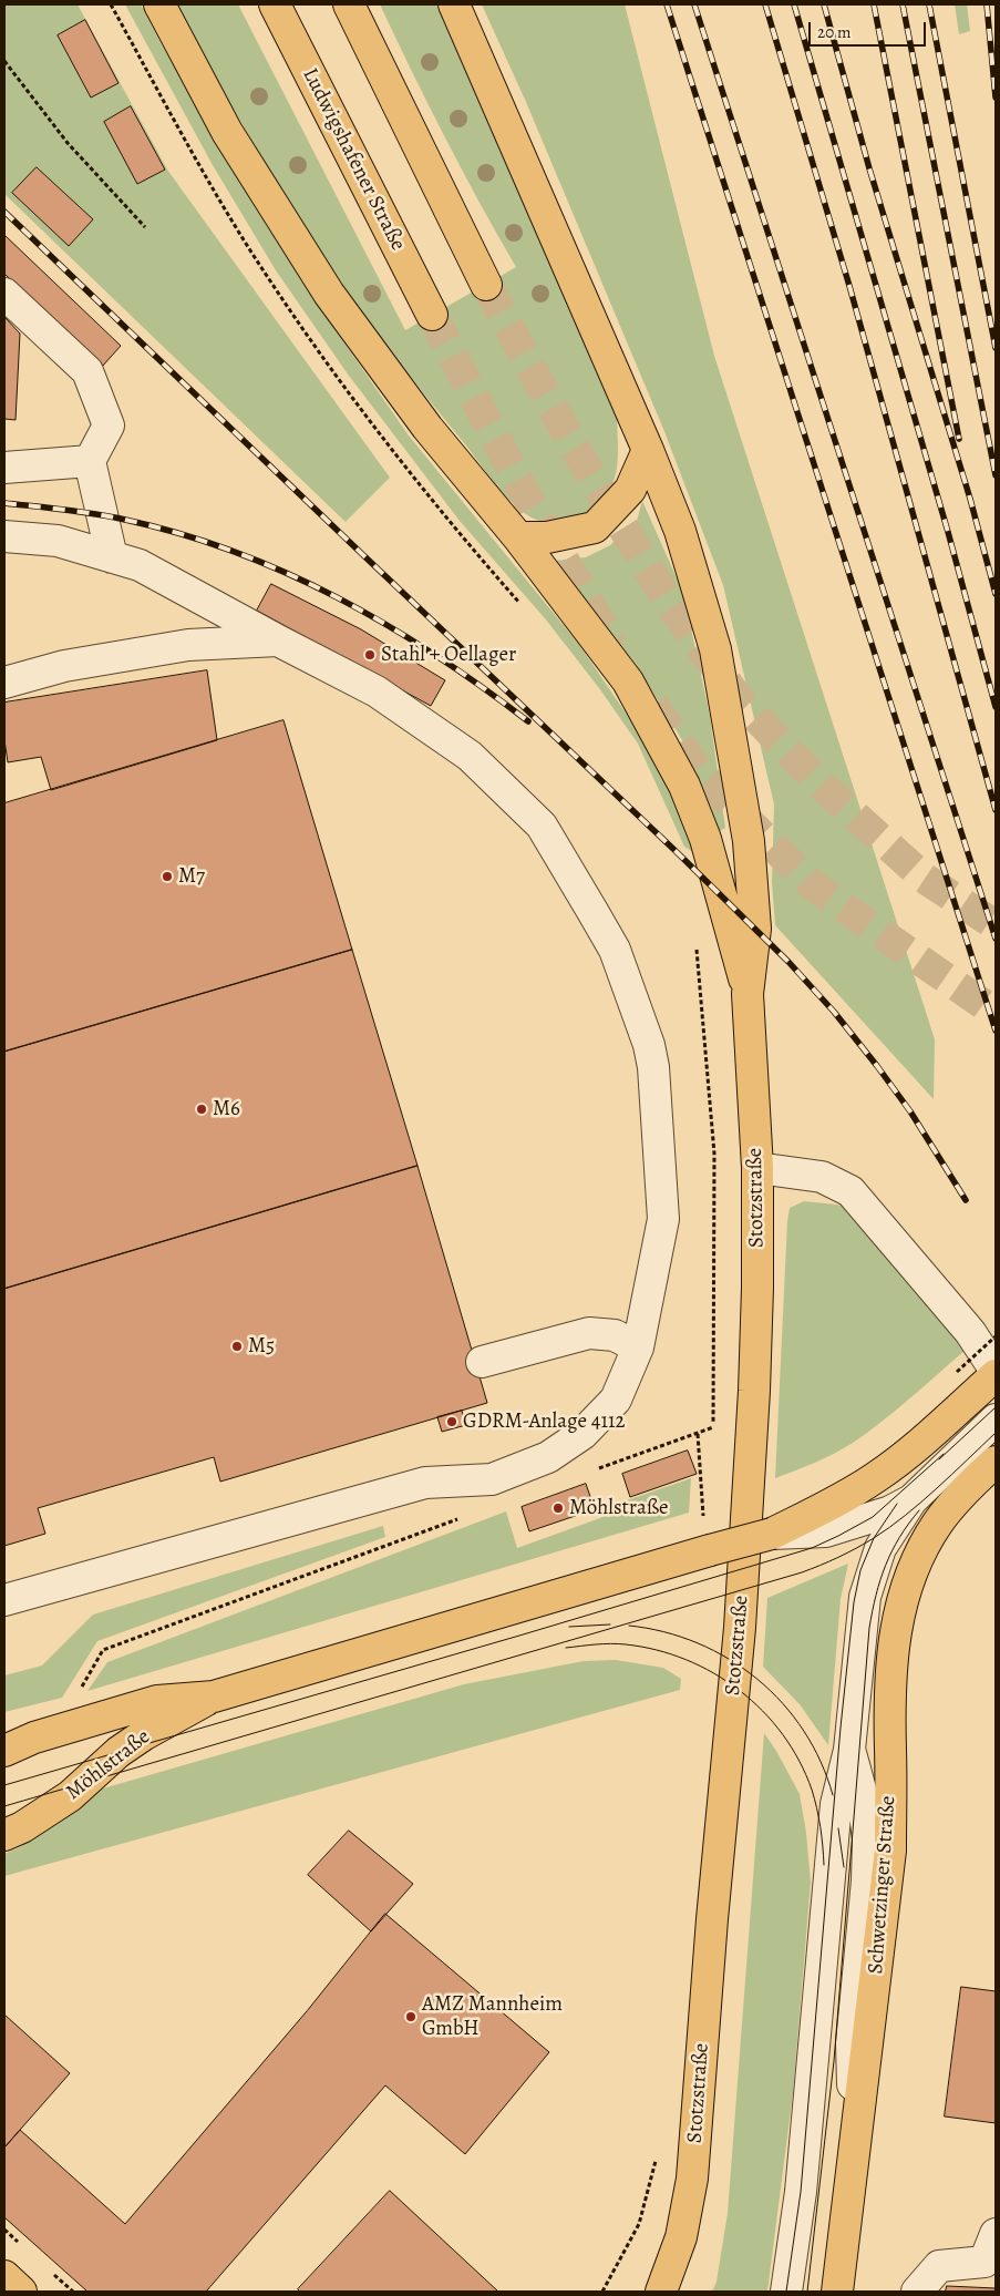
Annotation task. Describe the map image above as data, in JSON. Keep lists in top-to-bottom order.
{
  "streets": {
    "main road": [
      "Ludwigshafener Straße",
      "Stotzstraße",
      "Möhlstraße",
      "Schwetzinger Straße"
    ]
  },
  "places": [
    "Stahl + Oellager",
    "M7",
    "M6",
    "M5",
    "GDRM-Anlage 4112",
    "Möhlstraße",
    "AMZ Mannheim GmbH"
  ],
  "scale_bar": "20 m"
}
